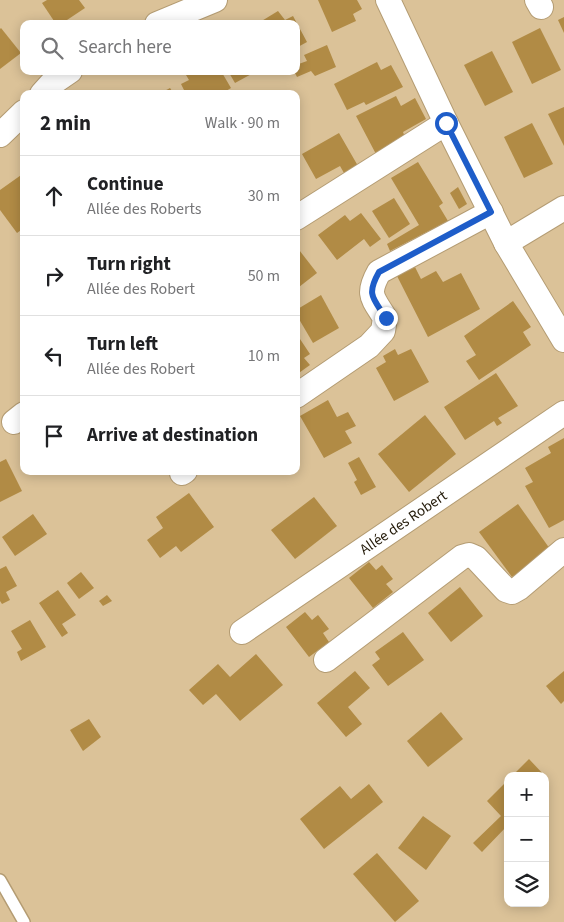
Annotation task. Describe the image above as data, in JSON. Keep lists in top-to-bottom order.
{
  "streets": {
    "street": ["Allée des Robert"]
  },
  "page": {
    "search": "Search here",
    "heading": ["2 min", "Walk · 90 m"],
    "list": [
      ["Continue", "Allée des Roberts", "30 m"],
      ["Turn right", "Allée des Robert", "50 m"],
      ["Turn left", "Allée des Robert", "10 m"],
      "Arrive at destination"
    ],
    "map_buttons": ["+", "−"]
  }
}
